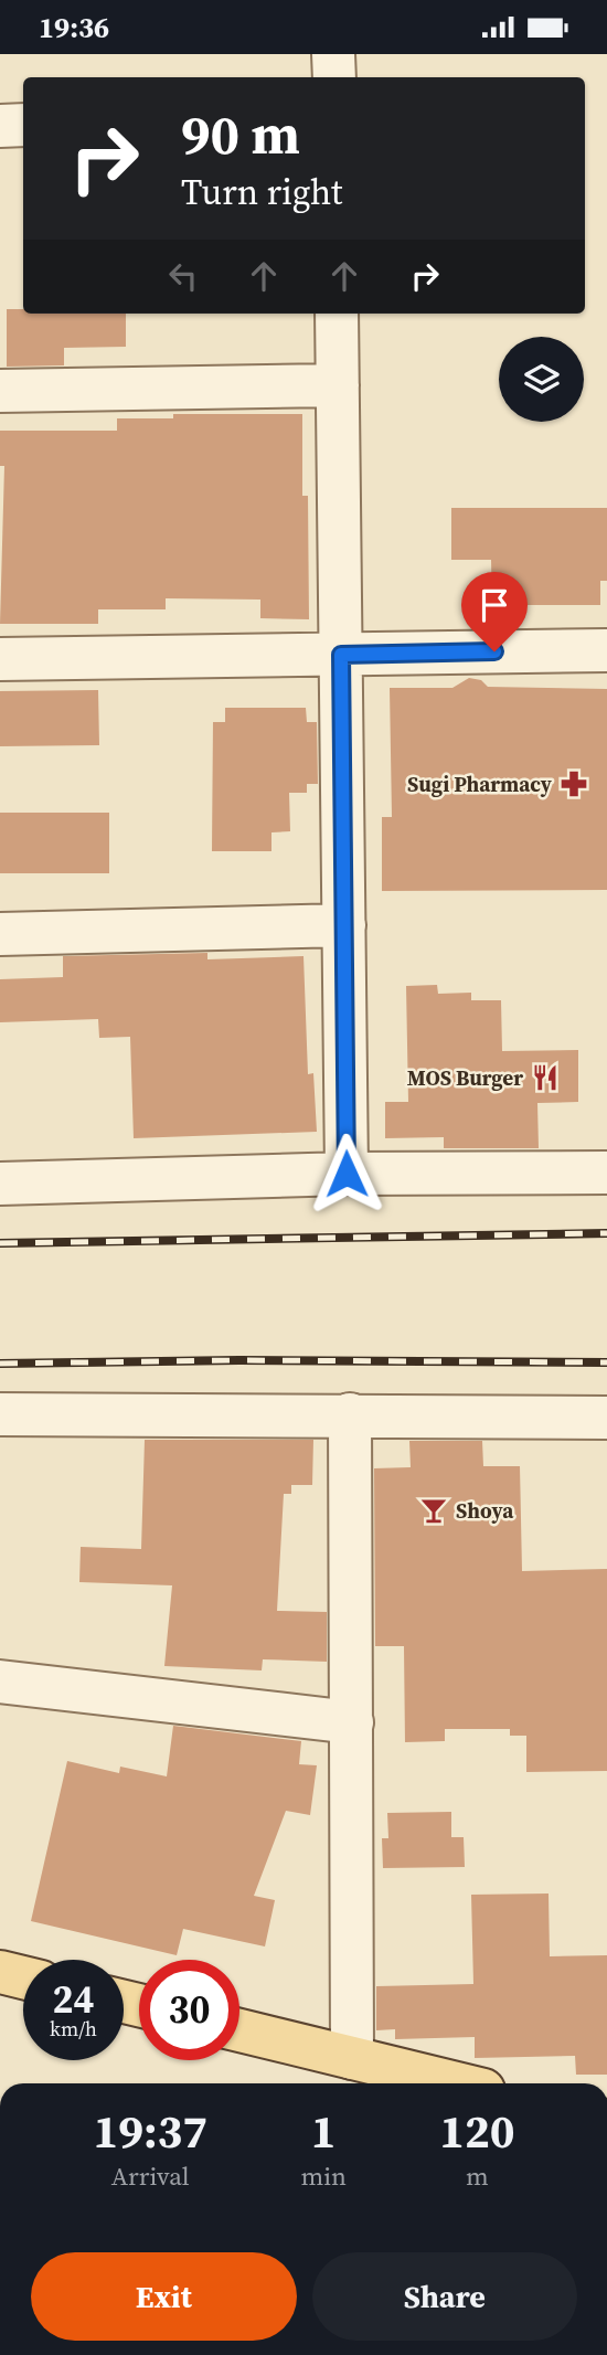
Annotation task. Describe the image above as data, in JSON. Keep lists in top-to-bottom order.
{
  "places": {
    "pharmacy": ["Sugi Pharmacy"],
    "restaurant": ["MOS Burger"],
    "bar": ["Shoya"]
  },
  "page": {
    "status": "19:36",
    "turn": ["90 m", "Turn right"],
    "speed": "24 km/h",
    "limit": "30",
    "eta": [
      "19:37",
      "Arrival",
      "1",
      "min",
      "120",
      "m"
    ],
    "buttons": ["Exit", "Share"]
  }
}
